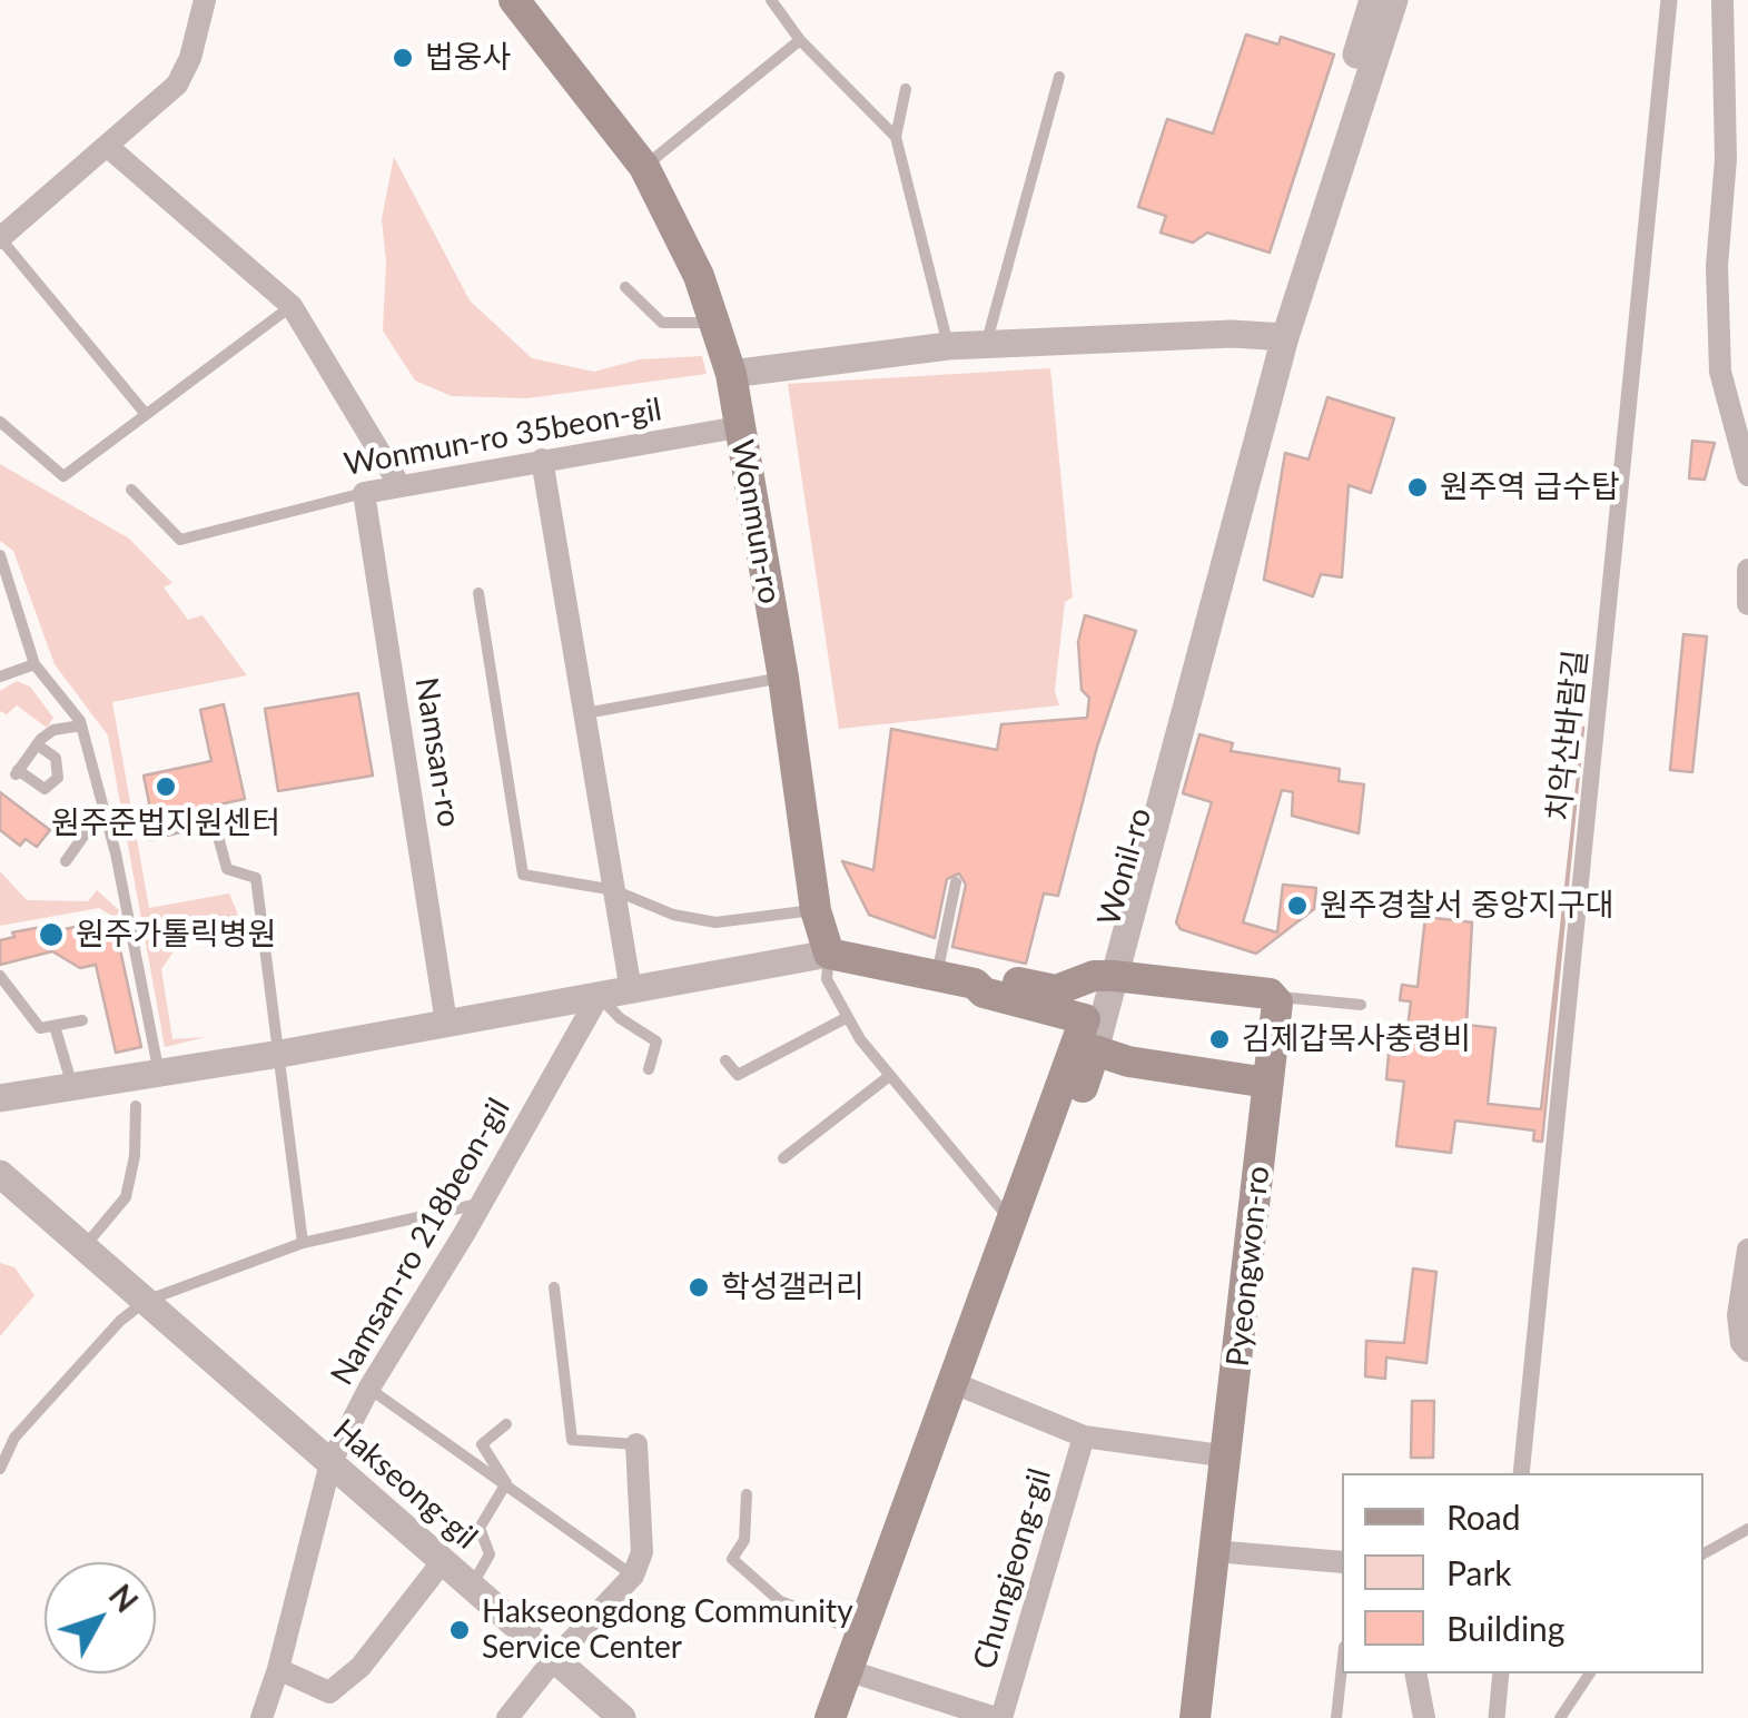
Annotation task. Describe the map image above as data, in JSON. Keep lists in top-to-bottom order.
{
  "streets": {
    "main road": ["Wonmun-ro", "Wonil-ro", "Pyeongwon-ro"],
    "street": [
      "Wonmun-ro 35beon-gil",
      "치악산바람길",
      "Namsan-ro",
      "Namsan-ro 218beon-gil",
      "Hakseong-gil",
      "Chungjeong-gil"
    ]
  },
  "crossings": [
    ["Wonmun-ro 35beon-gil", "Wonmun-ro"],
    ["Wonmun-ro 35beon-gil", "Namsan-ro"],
    ["Namsan-ro 218beon-gil", "Hakseong-gil"]
  ],
  "places": [
    "법웅사",
    "원주역 급수탑",
    "원주준법지원센터",
    "원주경찰서 중앙지구대",
    "원주가톨릭병원",
    "김제갑목사충령비",
    "학성갤러리",
    "Hakseongdong Community Service Center"
  ],
  "legend": ["Road", "Park", "Building"],
  "north": "top right"
}
